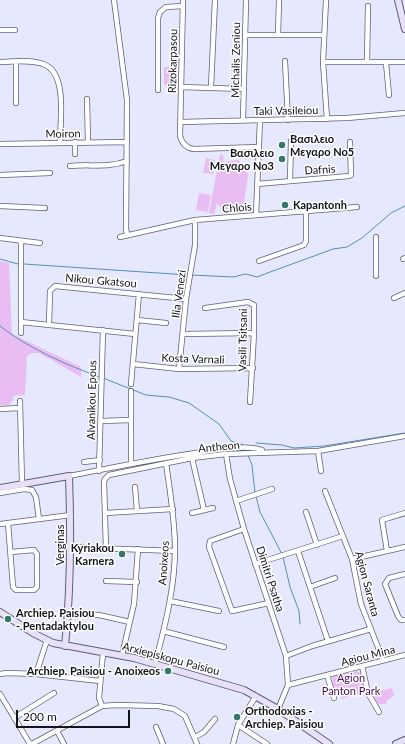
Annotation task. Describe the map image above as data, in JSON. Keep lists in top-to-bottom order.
{
  "streets": {
    "street": [
      "Michalis Zeniou",
      "Rizokarpasou",
      "Taki Vasileiou",
      "Moiron",
      "Dafnis",
      "Chlois",
      "Nikou Gkatsou",
      "Ilia Venezi",
      "Vasili Tsitsani",
      "Kosta Varnali",
      "Alvanikou Epous",
      "Antheon",
      "Verginas",
      "Anoixeos",
      "Dimitri Psatha",
      "Agion Saranta",
      "Agiou Mina",
      "Arxiepiskopu Paisiou"
    ]
  },
  "crossings": [
    ["Michalis Zeniou", "Taki Vasileiou"],
    ["Rizokarpasou", "Taki Vasileiou"],
    ["Chlois", "Ilia Venezi"],
    ["Nikou Gkatsou", "Ilia Venezi"],
    ["Ilia Venezi", "Kosta Varnali"],
    ["Vasili Tsitsani", "Kosta Varnali"],
    ["Antheon", "Anoixeos"],
    ["Antheon", "Dimitri Psatha"],
    ["Verginas", "Arxiepiskopu Paisiou"],
    ["Anoixeos", "Arxiepiskopu Paisiou"],
    ["Dimitri Psatha", "Agiou Mina"],
    ["Dimitri Psatha", "Arxiepiskopu Paisiou"],
    ["Agion Saranta", "Agiou Mina"]
  ],
  "parks": ["Agion Panton Park"],
  "places": [
    "Βασιλειο Μεγαρο Νο5",
    "Βασιλειο Μεγαρο Νο3",
    "Kapantonh",
    "Kyriakou Karnera",
    "Archiep. Paisiou - Pentadaktylou",
    "Archiep. Paisiou - Anoixeos",
    "Orthodoxias - Archiep. Paisiou"
  ],
  "scale_bar": "200 m"
}
